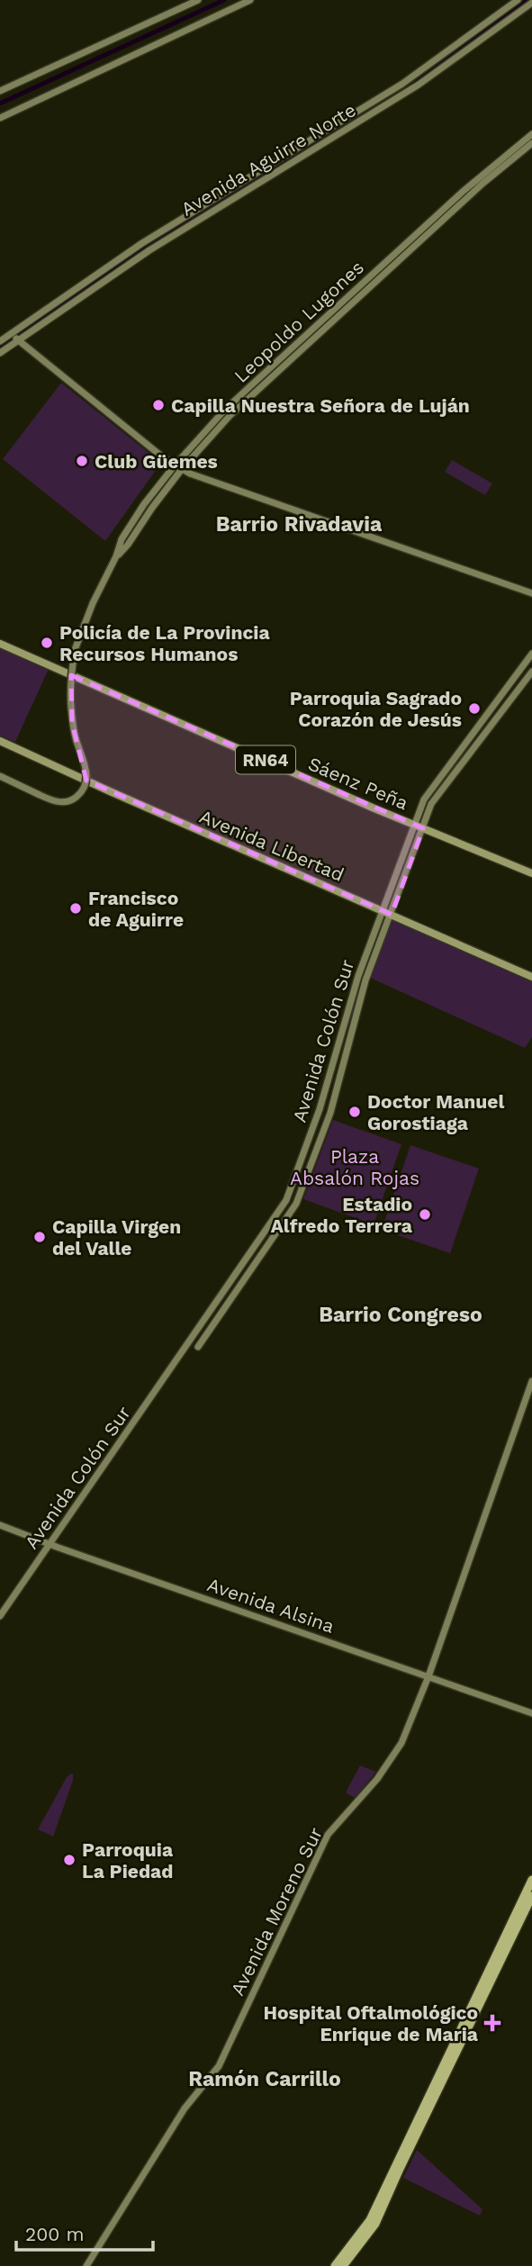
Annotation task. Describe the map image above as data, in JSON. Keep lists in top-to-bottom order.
{
  "streets": {
    "main road": [
      "Avenida Aguirre Norte",
      "Leopoldo Lugones",
      "RN64",
      "Sáenz Peña",
      "Avenida Libertad",
      "Avenida Colón Sur",
      "Avenida Alsina",
      "Avenida Moreno Sur"
    ]
  },
  "crossings": [
    ["Sáenz Peña", "Avenida Colón Sur"],
    ["Avenida Libertad", "Avenida Colón Sur"],
    ["Avenida Colón Sur", "Avenida Alsina"],
    ["Avenida Alsina", "Avenida Moreno Sur"]
  ],
  "districts": ["Barrio Rivadavia", "Barrio Congreso", "Ramón Carrillo"],
  "parks": ["Plaza Absalón Rojas"],
  "places": {
    "other": [
      "Capilla Nuestra Señora de Luján",
      "Club Güemes",
      "Policía de La Provincia Recursos Humanos",
      "Parroquia Sagrado Corazón de Jesús",
      "Francisco de Aguirre",
      "Doctor Manuel Gorostiaga",
      "Estadio Alfredo Terrera",
      "Capilla Virgen del Valle",
      "Parroquia La Piedad"
    ],
    "health": ["Hospital Oftalmológico Enrique de Maria"]
  },
  "scale_bar": "200 m"
}
